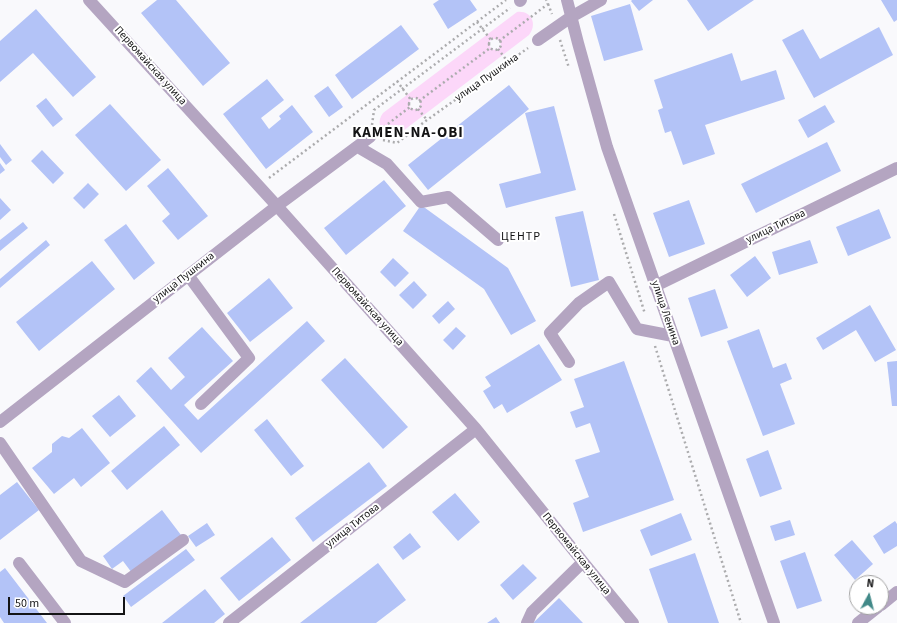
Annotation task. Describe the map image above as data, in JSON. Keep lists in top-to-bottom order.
{
  "streets": {
    "street": [
      "Первомайская улица",
      "улица Пушкина",
      "улица Титова",
      "улица Ленина"
    ]
  },
  "crossings": [
    ["Первомайская улица", "улица Пушкина"],
    ["Первомайская улица", "улица Титова"],
    ["улица Титова", "улица Ленина"]
  ],
  "districts": ["KAMEN-NA-OBI", "ЦЕНТР"],
  "scale_bar": "50 m",
  "north": "top"
}
